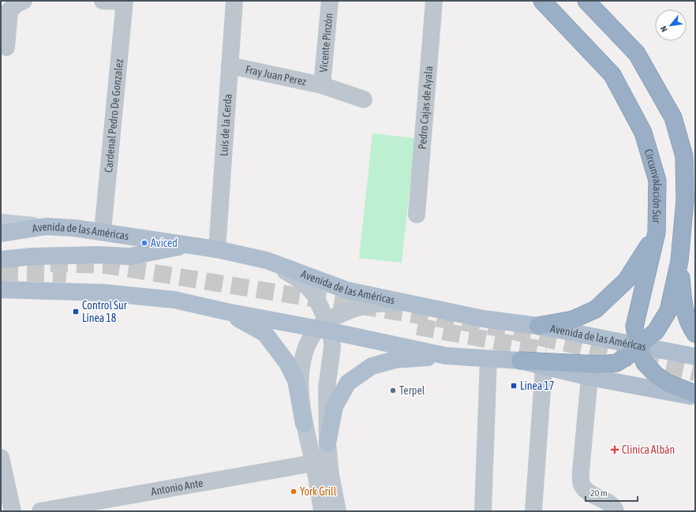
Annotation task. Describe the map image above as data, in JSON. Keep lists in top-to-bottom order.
{
  "streets": {
    "highway": ["Circunvalación Sur"],
    "main road": ["Avenida de las Américas"],
    "street": [
      "Vicente Pinzón",
      "Fray Juan Perez",
      "Pedro Cajas de Ayala",
      "Cardenal Pedro De Gonzalez",
      "Luis de la Cerda",
      "Antonio Ante"
    ]
  },
  "crossings": [
    ["Vicente Pinzón", "Fray Juan Perez"],
    ["Fray Juan Perez", "Luis de la Cerda"],
    ["Cardenal Pedro De Gonzalez", "Avenida de las Américas"],
    ["Luis de la Cerda", "Avenida de las Américas"],
    ["Circunvalación Sur", "Avenida de las Américas"]
  ],
  "places": {
    "other": ["Aviced", "Terpel", "York Grill"],
    "transit": ["Control Sur Línea 18", "Linea 17"],
    "health": ["Clinica Albán"]
  },
  "scale_bar": "20 m",
  "north": "bottom left"
}
